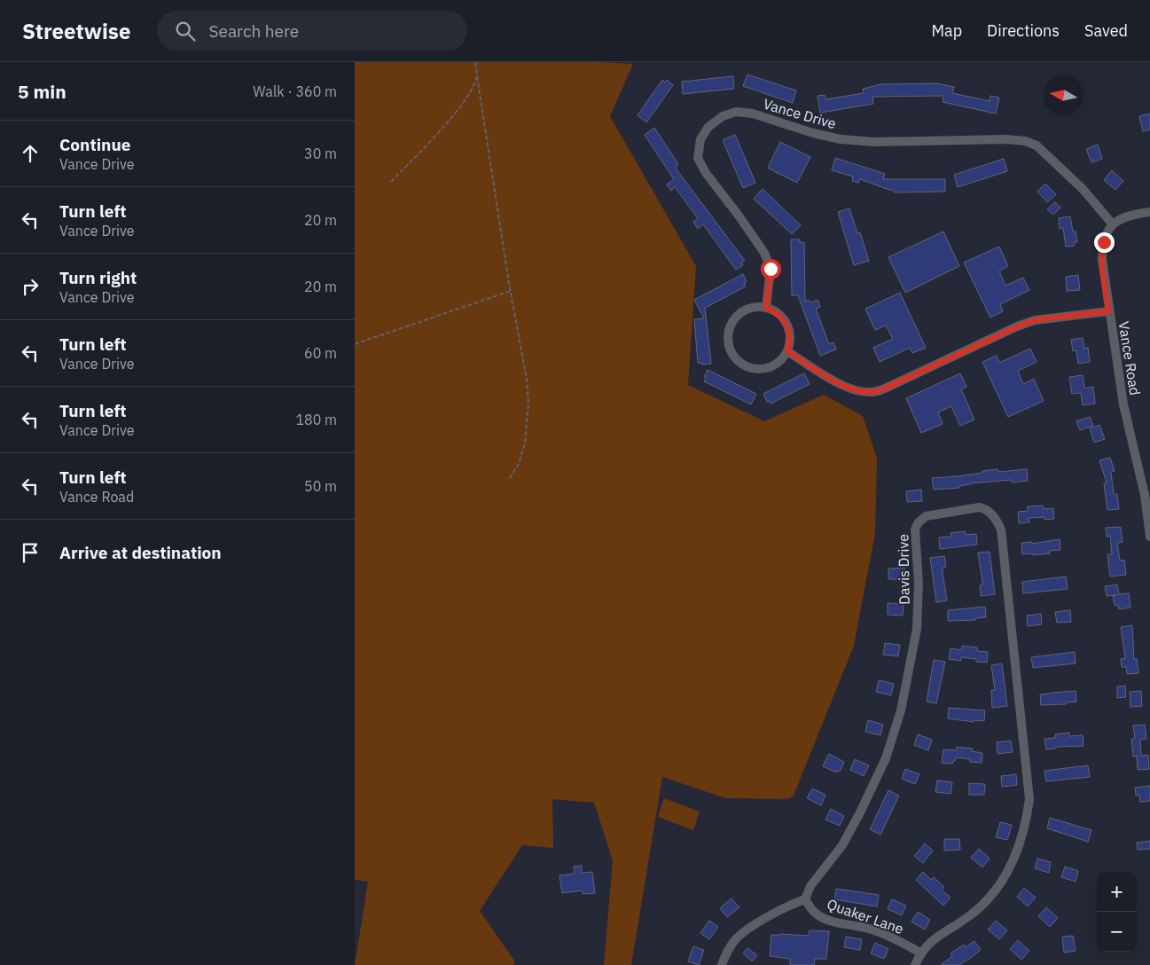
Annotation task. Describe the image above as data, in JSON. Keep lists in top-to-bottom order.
{
  "streets": {
    "street": [
      "Vance Drive",
      "Vance Road",
      "Davis Drive",
      "Quaker Lane"
    ]
  },
  "crossings": [
    ["Vance Drive", "Vance Road"],
    ["Davis Drive", "Quaker Lane"]
  ],
  "north": "left",
  "page": {
    "header": "Streetwise",
    "search": "Search here",
    "nav": ["Map", "Directions", "Saved"],
    "heading": ["5 min", "Walk · 360 m"],
    "list": [
      ["Continue", "Vance Drive", "30 m"],
      ["Turn left", "Vance Drive", "20 m"],
      ["Turn right", "Vance Drive", "20 m"],
      ["Turn left", "Vance Drive", "60 m"],
      ["Turn left", "Vance Drive", "180 m"],
      ["Turn left", "Vance Road", "50 m"],
      "Arrive at destination"
    ],
    "map_buttons": ["+", "−"]
  }
}
